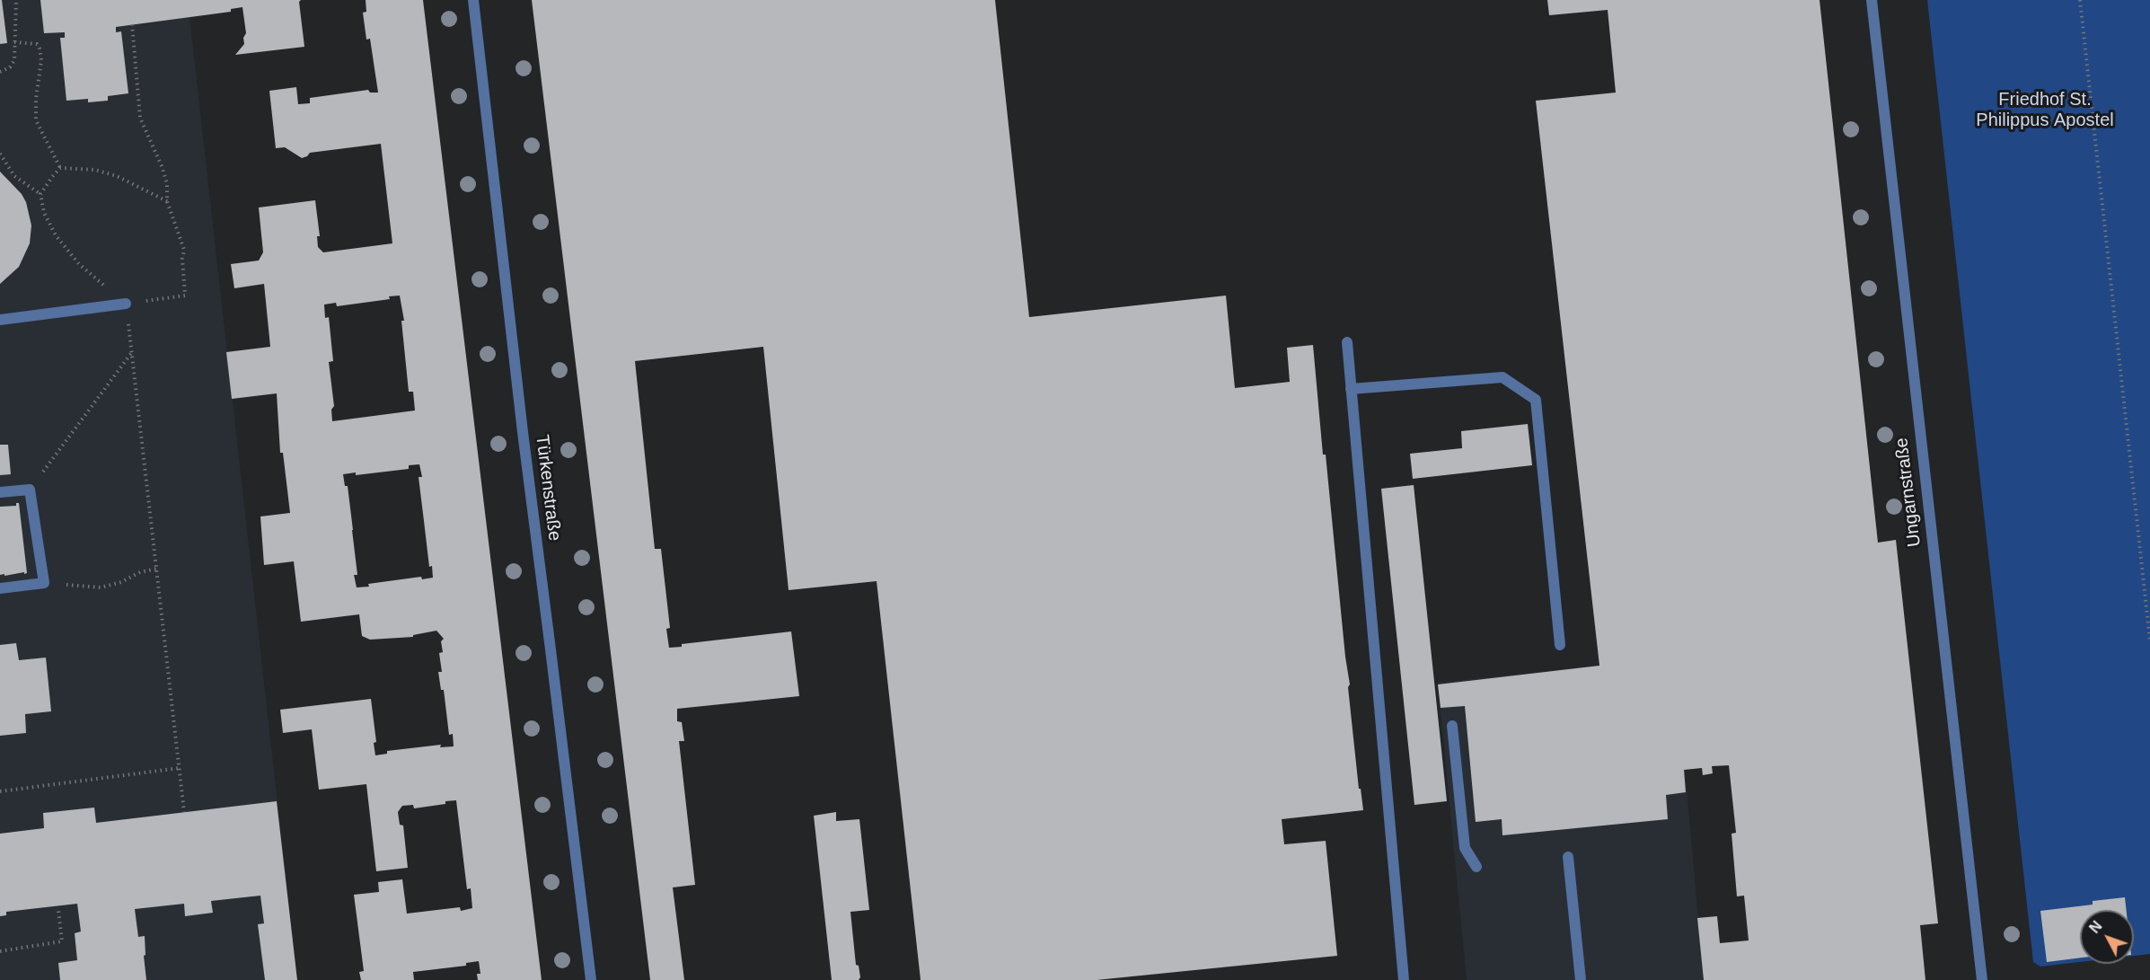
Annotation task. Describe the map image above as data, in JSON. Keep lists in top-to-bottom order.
{
  "streets": {
    "street": ["Türkenstraße", "Ungarnstraße"]
  },
  "parks": ["Friedhof St. Philippus Apostel"],
  "north": "top left"
}
